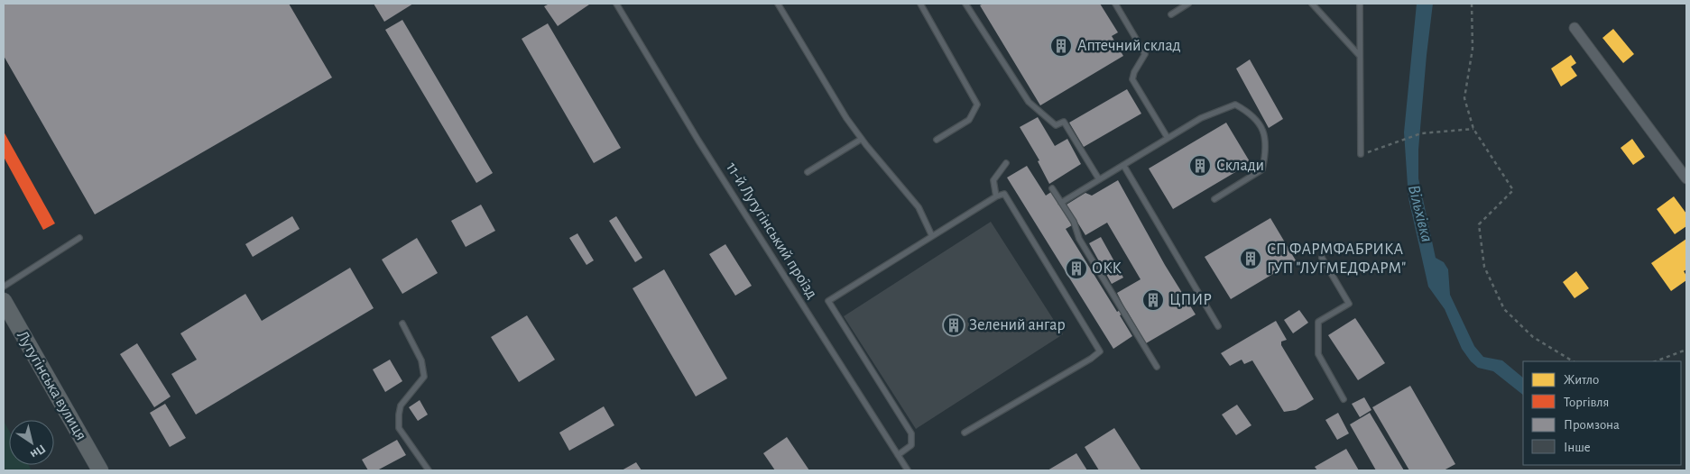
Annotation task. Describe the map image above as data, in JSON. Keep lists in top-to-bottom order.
{
  "streets": {
    "main road": ["Лутугінська вулиця"],
    "lane": ["11-й Лутугінський проїзд"]
  },
  "water": ["Вільхівка"],
  "places": {
    "building": [
      "Аптечний склад",
      "Склади",
      "СП ФАРМФАБРИКА ГУП \"ЛУГМЕДФАРМ\"",
      "ОКК",
      "ЦПИР",
      "Зелений ангар"
    ]
  },
  "legend": [
    "Житло",
    "Торгівля",
    "Промзона",
    "Інше"
  ],
  "north": "bottom right"
}
